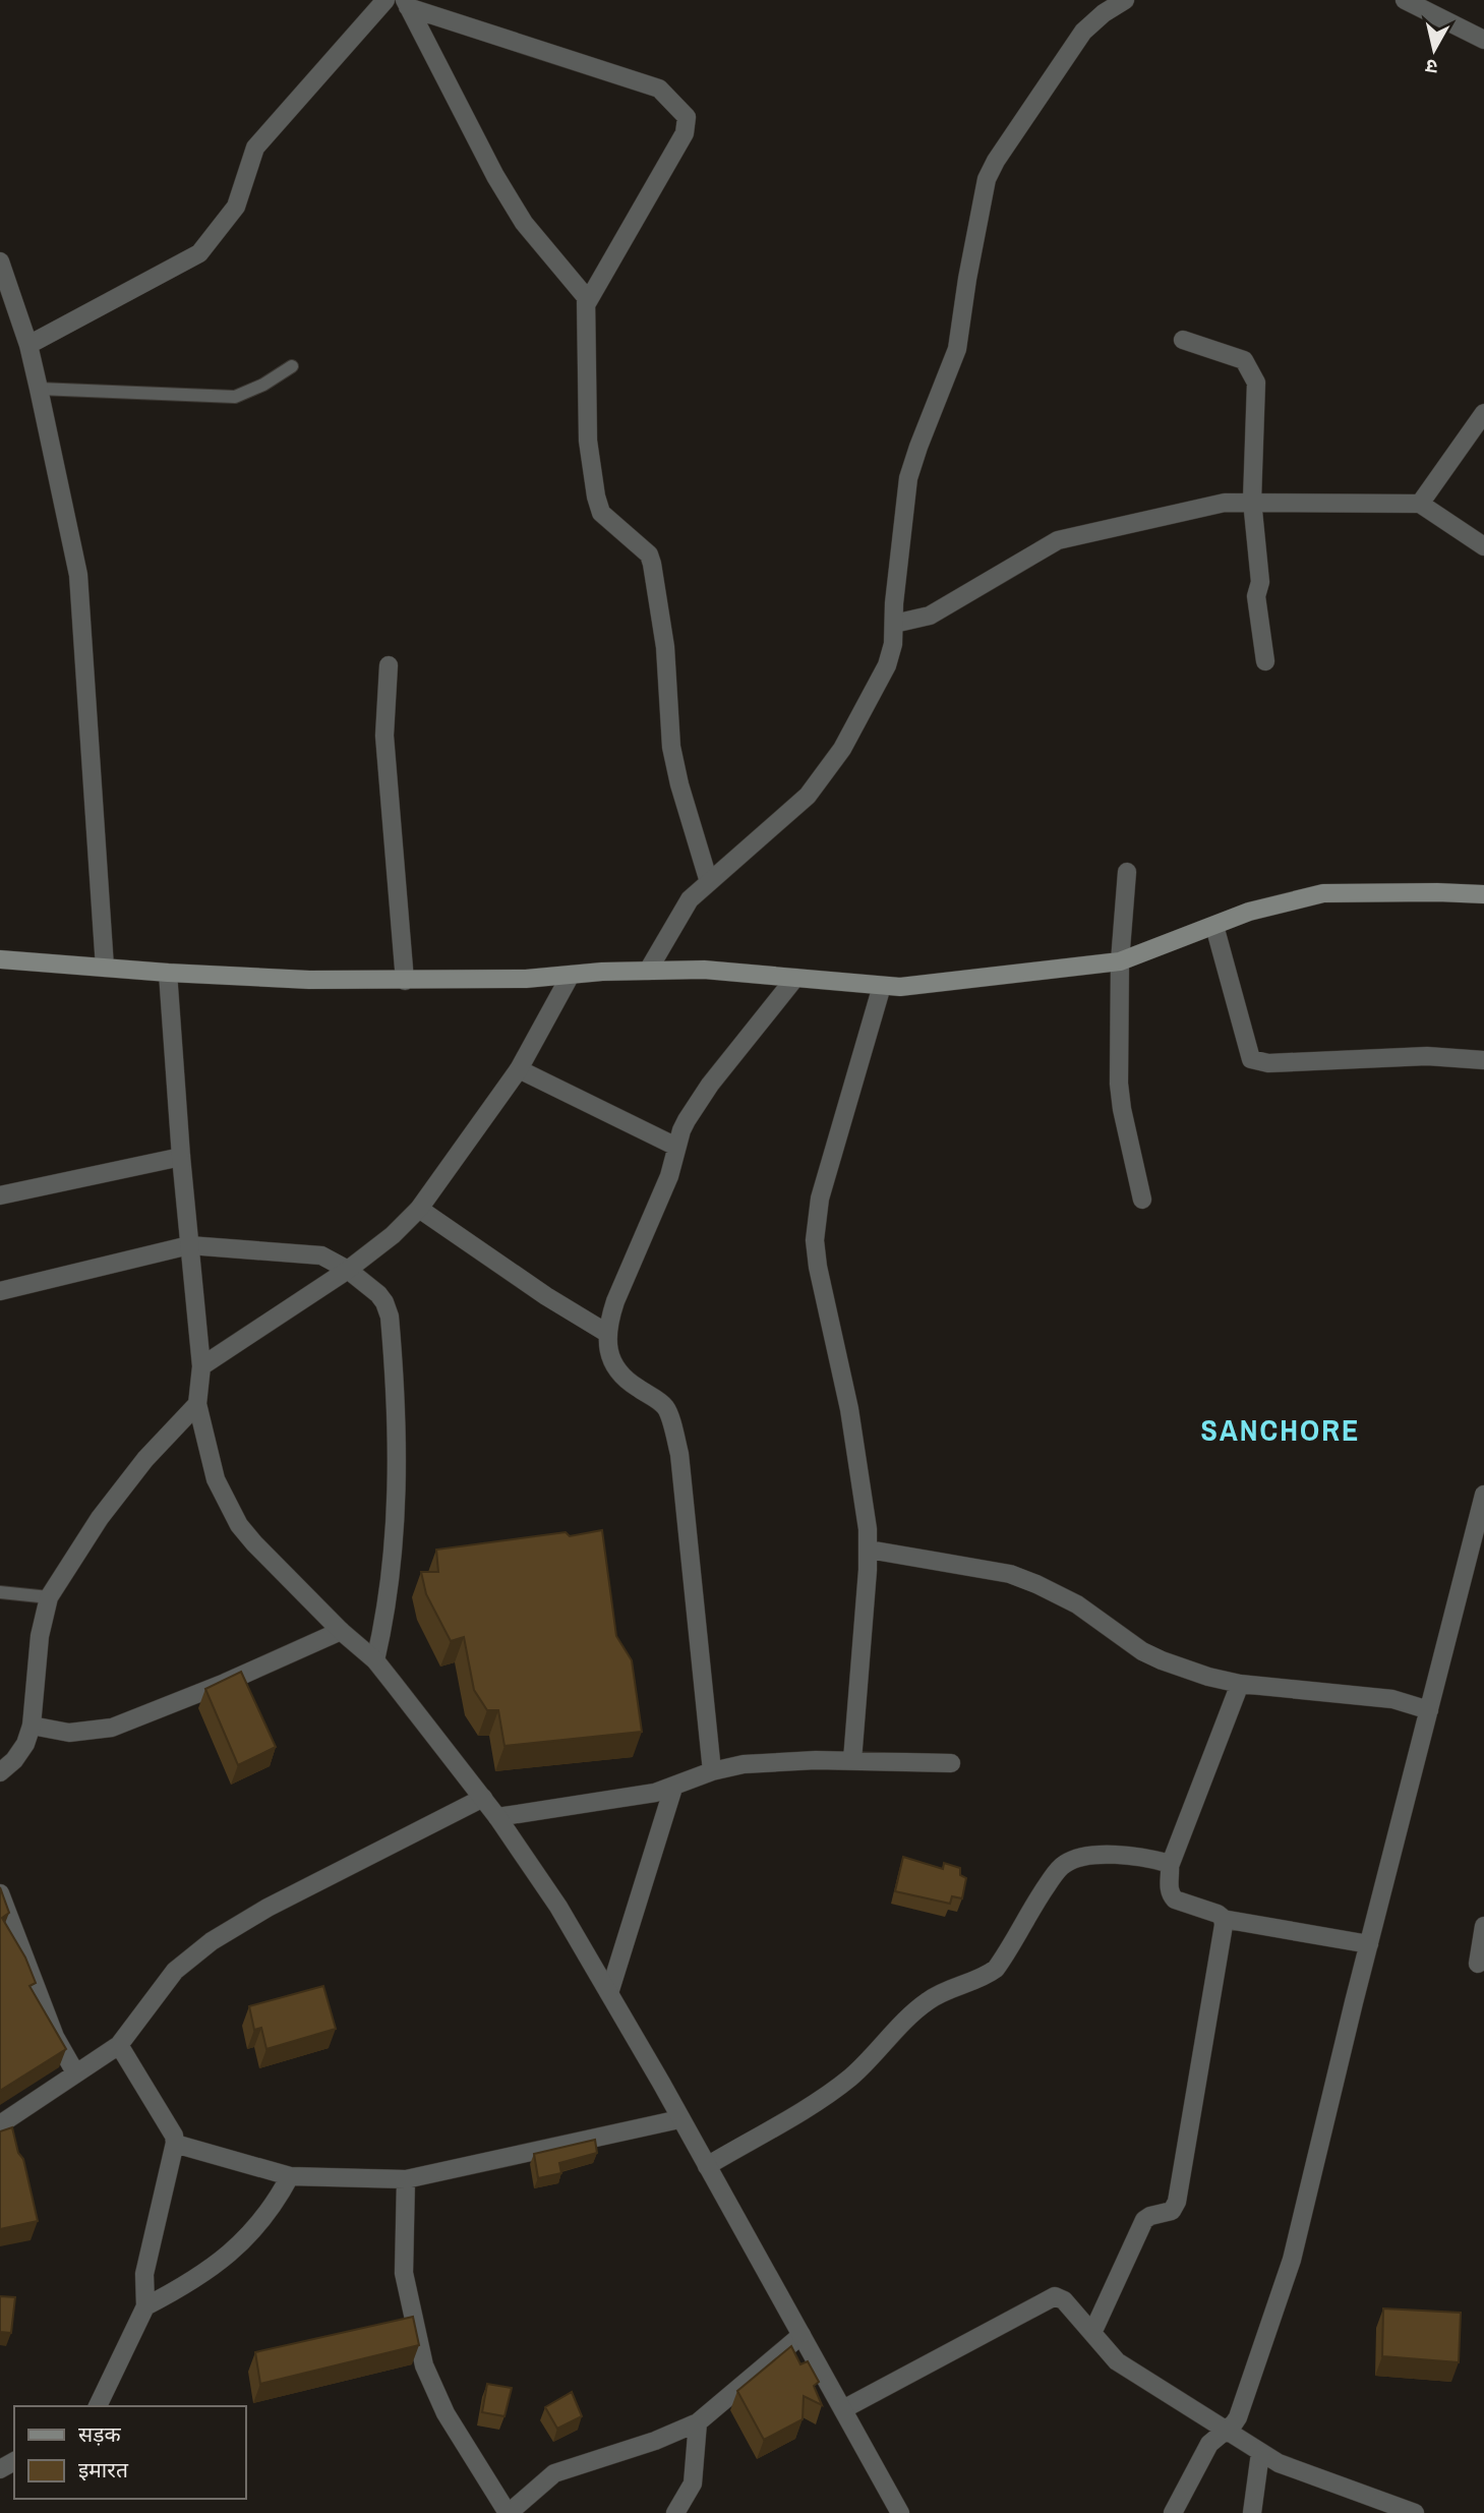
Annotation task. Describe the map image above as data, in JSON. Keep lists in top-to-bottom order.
{
  "districts": ["SANCHORE"],
  "legend": ["सड़क", "इमारत"],
  "north": "bottom"
}
